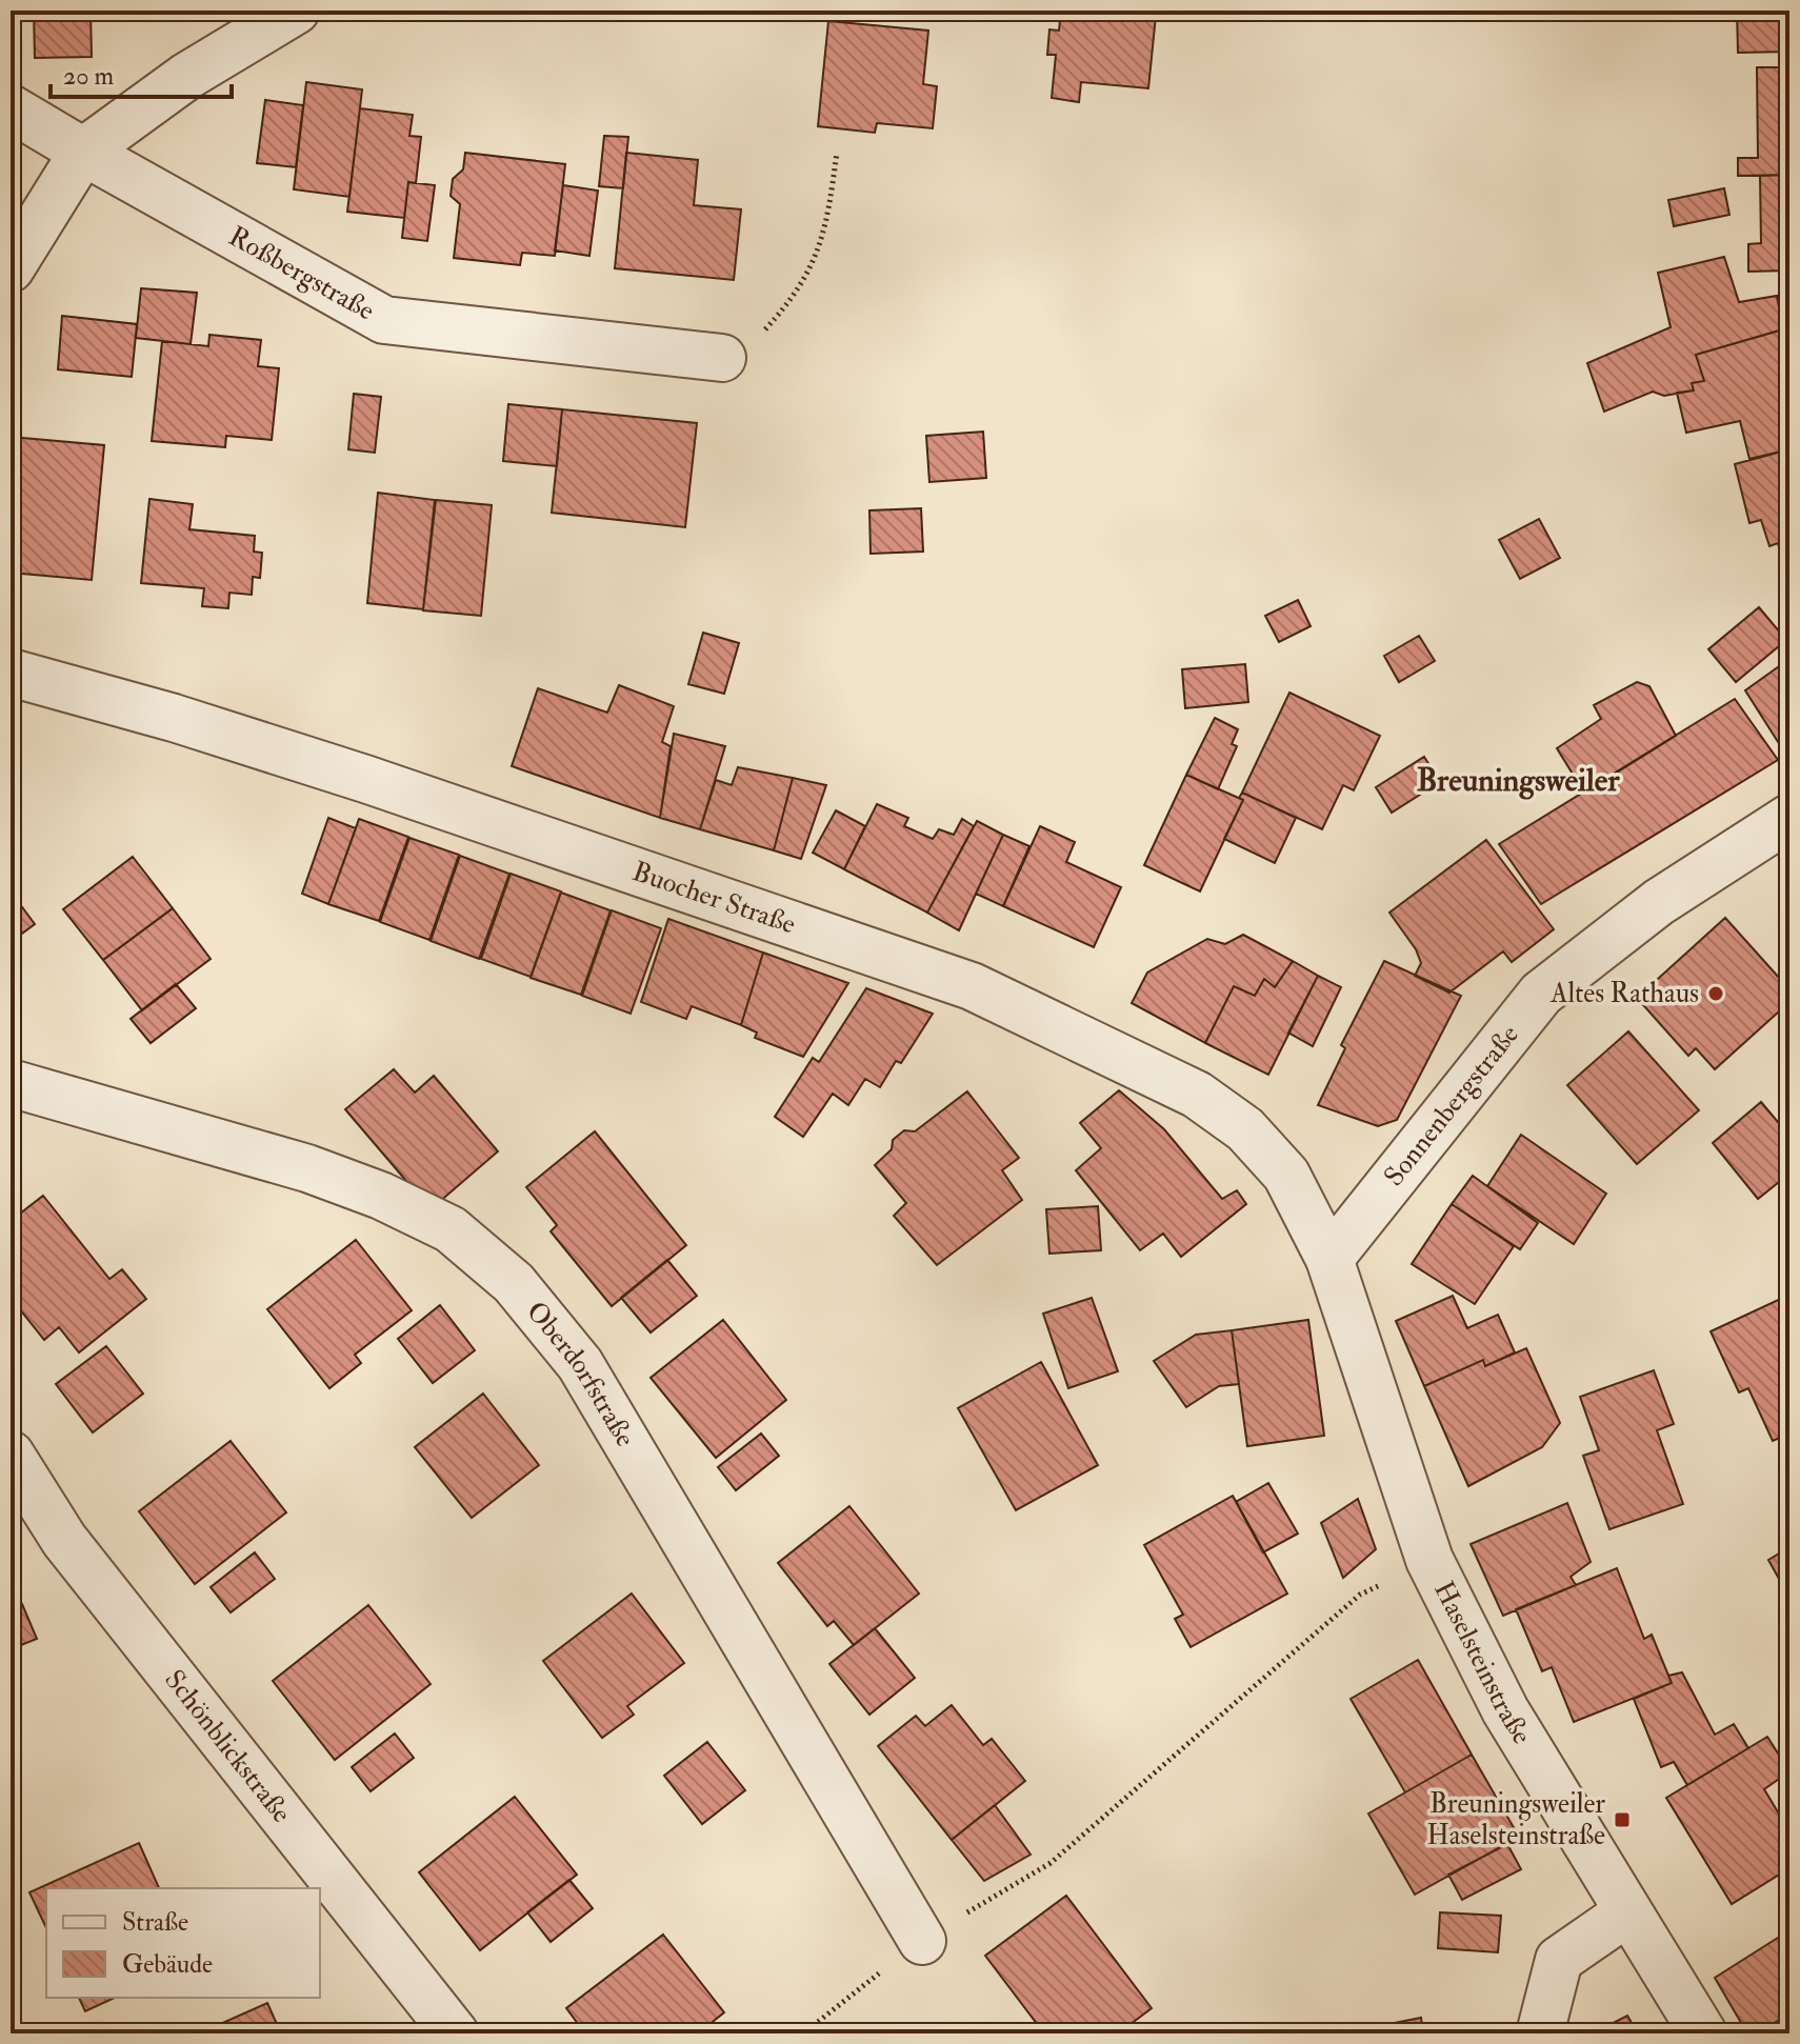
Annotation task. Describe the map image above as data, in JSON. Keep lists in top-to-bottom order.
{
  "streets": {
    "street": [
      "Roßbergstraße",
      "Buocher Straße",
      "Sonnenbergstraße",
      "Oberdorfstraße",
      "Haselsteinstraße",
      "Schönblickstraße"
    ]
  },
  "crossings": [
    ["Buocher Straße", "Sonnenbergstraße"],
    ["Buocher Straße", "Haselsteinstraße"],
    ["Sonnenbergstraße", "Haselsteinstraße"]
  ],
  "districts": ["Breuningsweiler"],
  "places": {
    "other": ["Altes Rathaus"],
    "transit": ["Breuningsweiler Haselsteinstraße"]
  },
  "legend": ["Straße", "Gebäude"],
  "scale_bar": "20 m"
}
